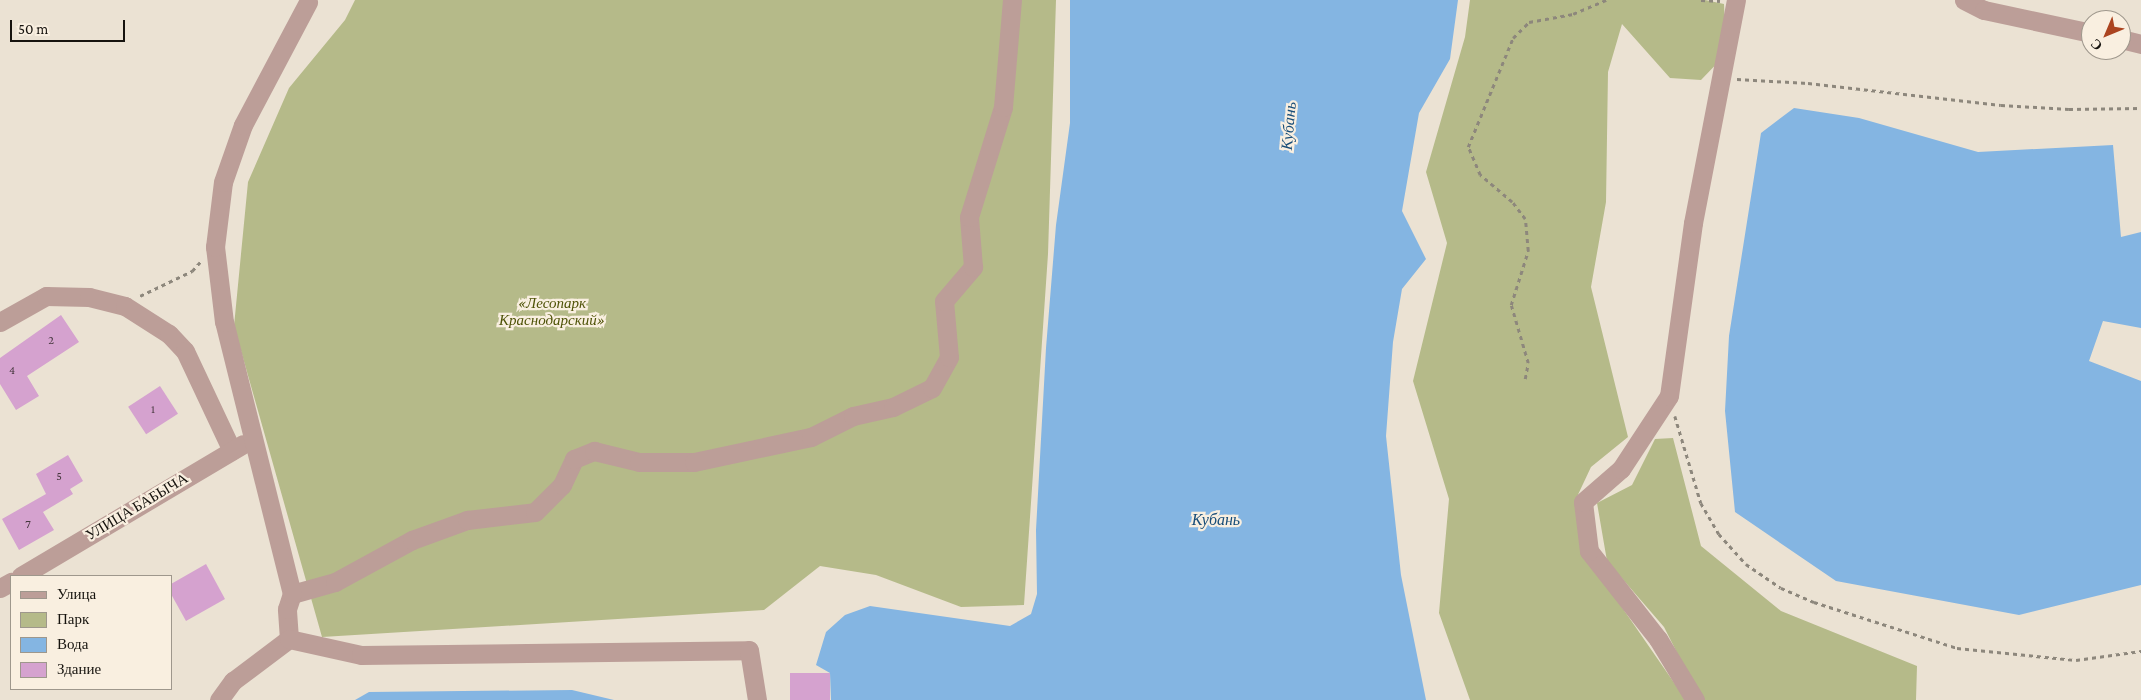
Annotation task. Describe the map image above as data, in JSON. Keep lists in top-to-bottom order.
{
  "streets": {
    "street": ["УЛИЦА БАБЫЧА"]
  },
  "water": ["Кубань"],
  "parks": ["«Лесопарк Краснодарский»"],
  "house_numbers": [
    "2",
    "4",
    "1",
    "5",
    "7"
  ],
  "legend": [
    "Улица",
    "Парк",
    "Вода",
    "Здание"
  ],
  "scale_bar": "50 m",
  "north": "bottom left"
}
